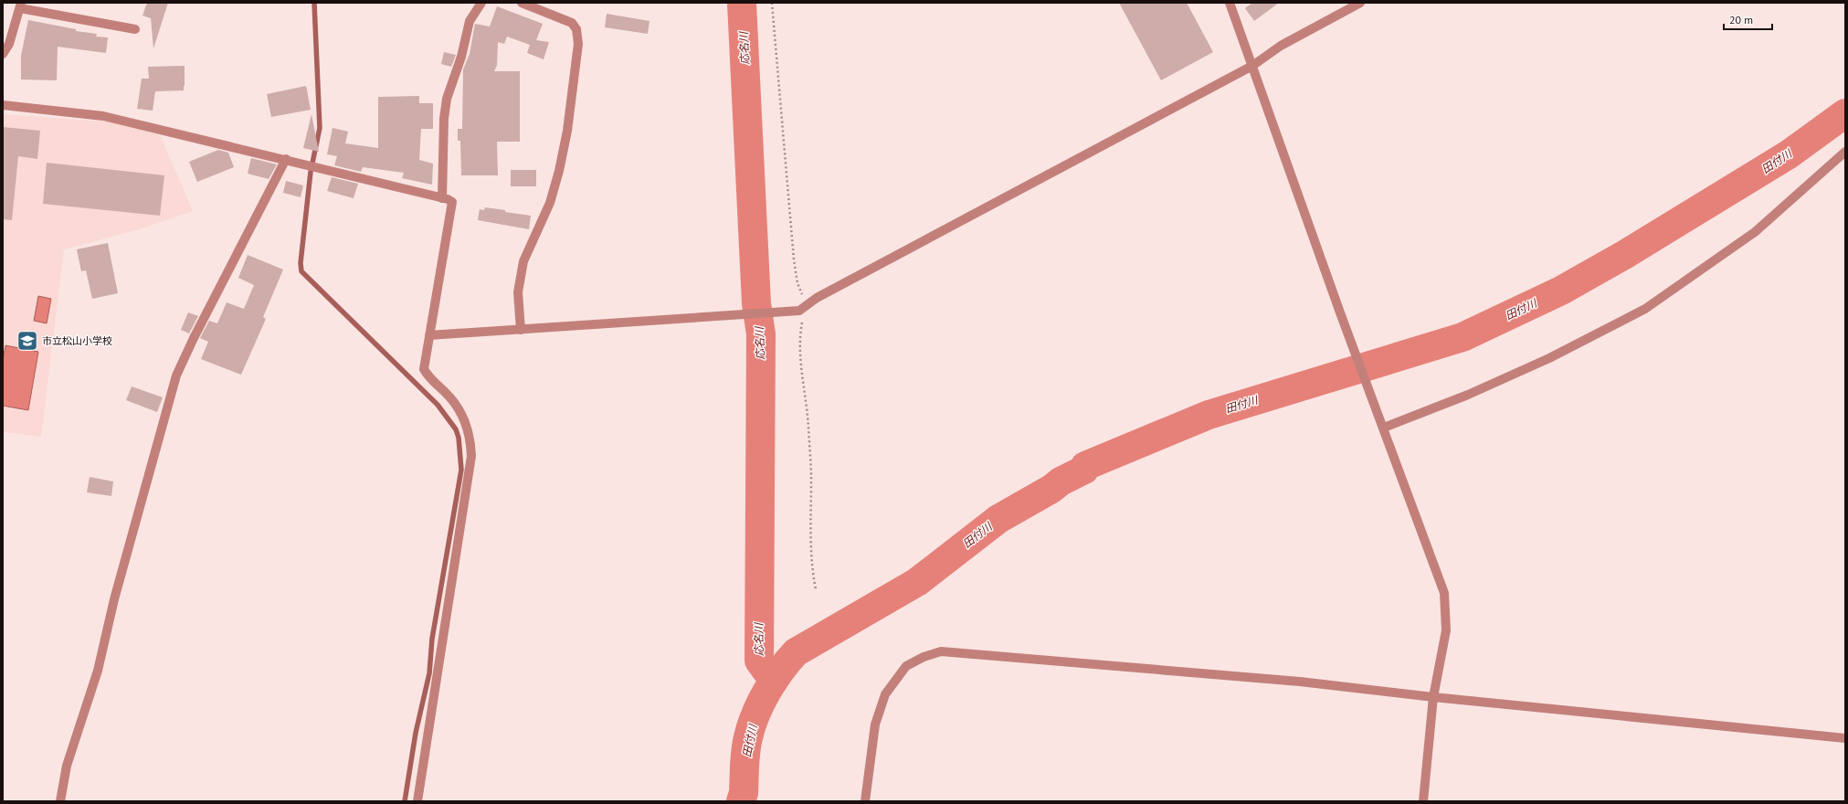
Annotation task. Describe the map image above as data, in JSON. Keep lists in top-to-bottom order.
{
  "water": ["応名川", "田付川"],
  "places": {
    "school or university": ["市立松山小学校"]
  },
  "scale_bar": "20 m"
}
